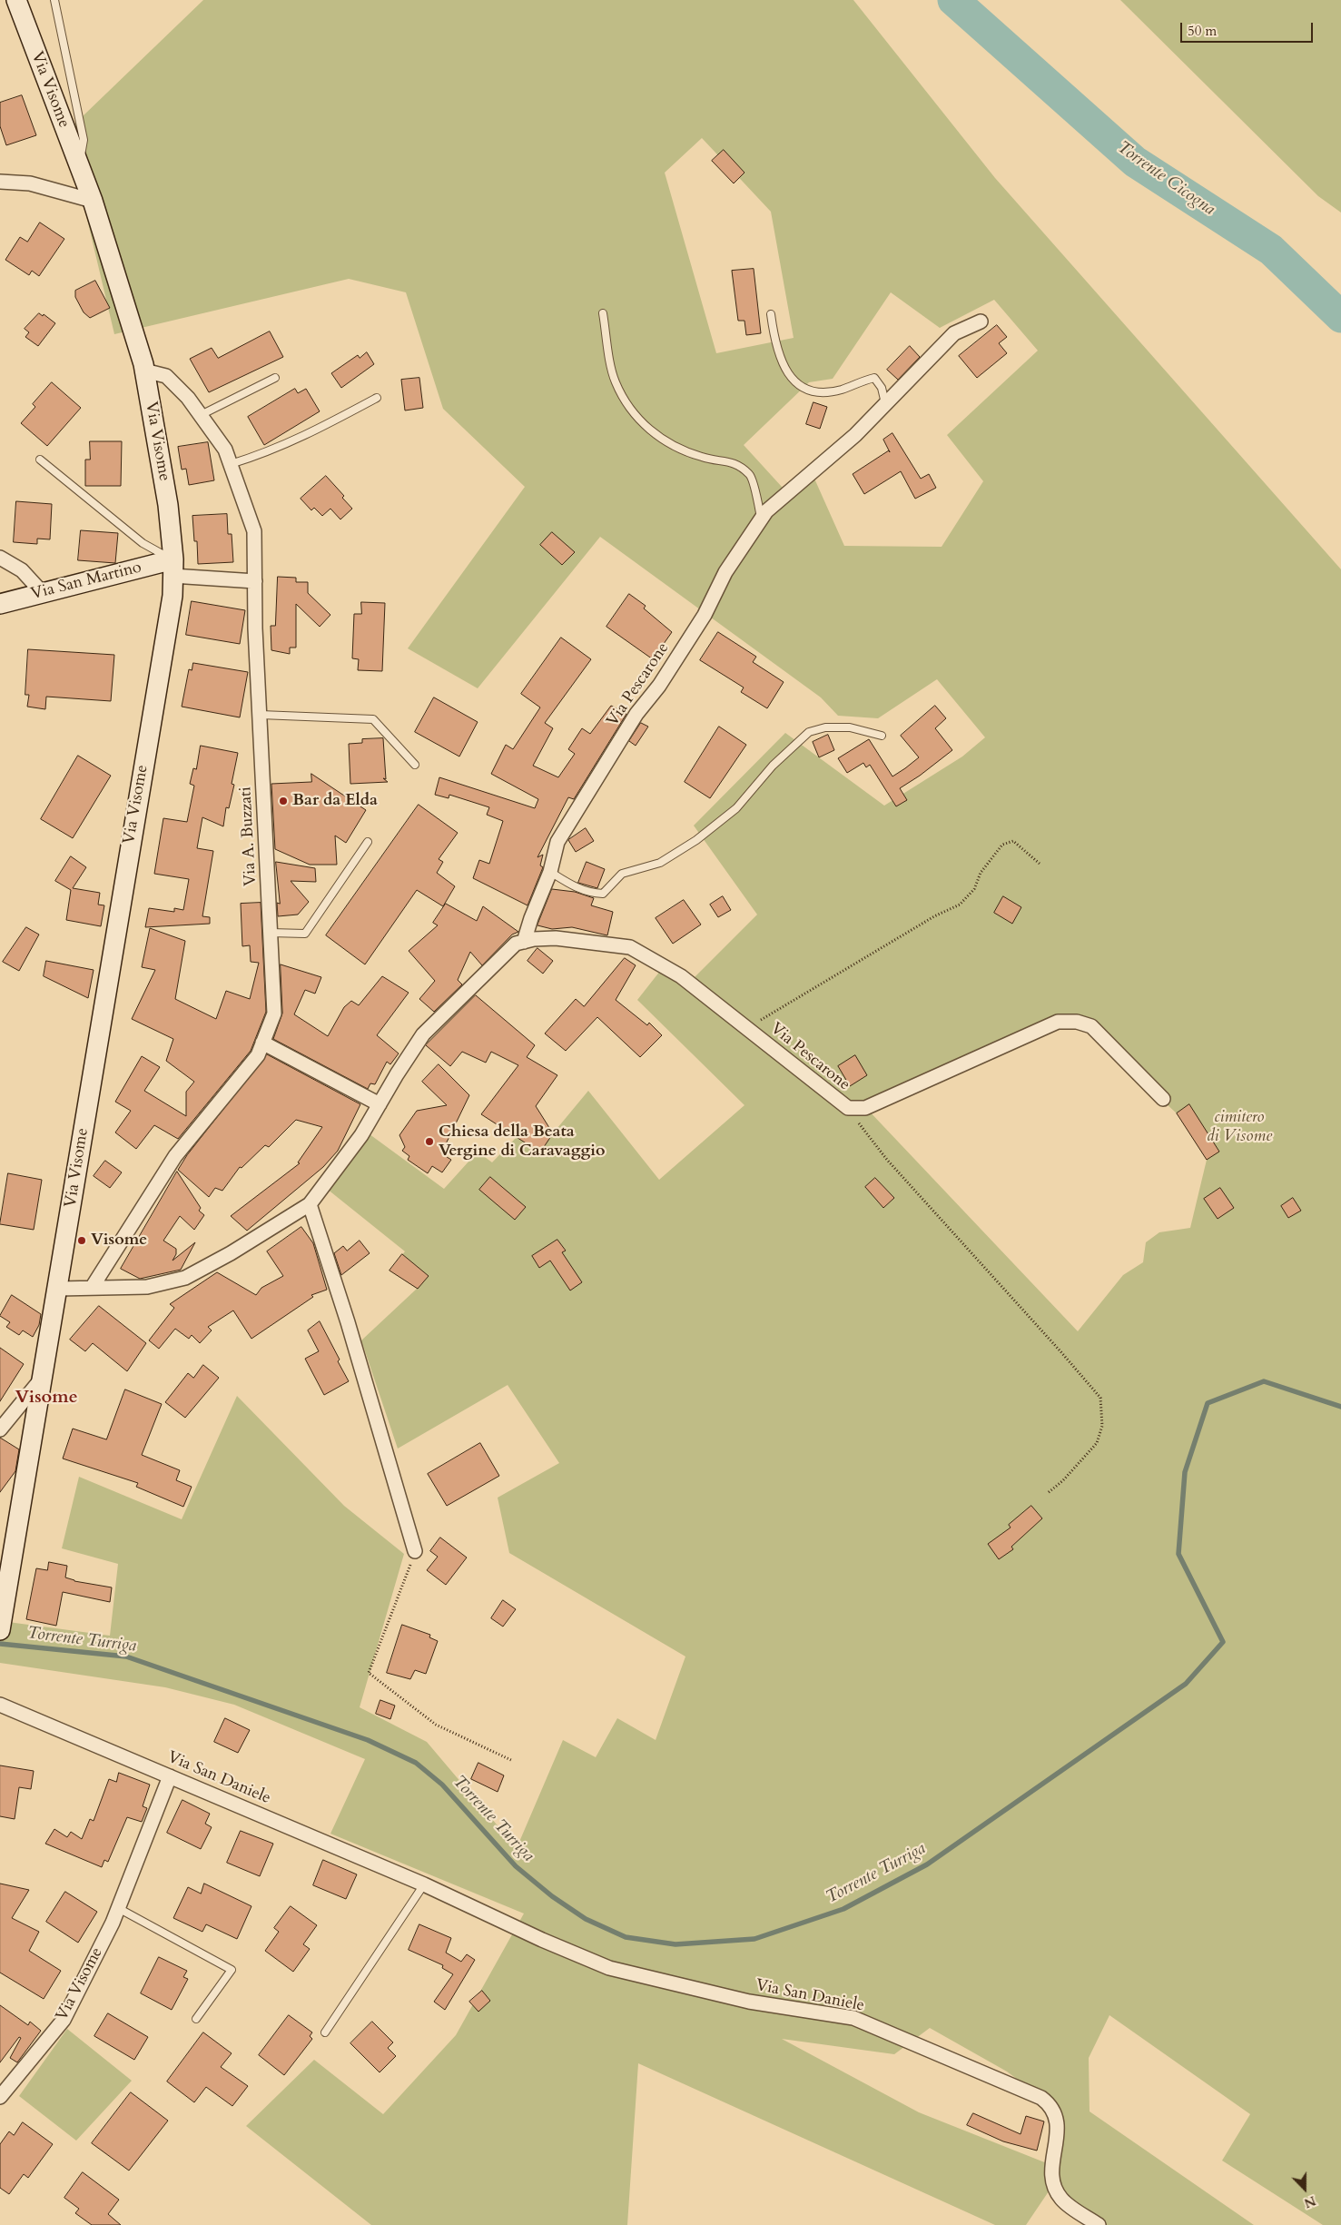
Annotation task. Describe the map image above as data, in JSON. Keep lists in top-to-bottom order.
{
  "streets": {
    "street": [
      "Via Visome",
      "Via San Martino",
      "Via Pescarone",
      "Via A. Buzzati",
      "Via San Daniele"
    ]
  },
  "crossings": [
    ["Via Visome", "Via San Martino"],
    ["Via Visome", "Via A. Buzzati"],
    ["Via Visome", "Via San Daniele"]
  ],
  "districts": ["Visome"],
  "water": ["Torrente Cicogna", "Torrente Turriga"],
  "parks": ["cimitero di Visome"],
  "places": ["Bar da Elda", "Chiesa della Beata Vergine di Caravaggio", "Visome"],
  "scale_bar": "50 m",
  "north": "bottom"
}
